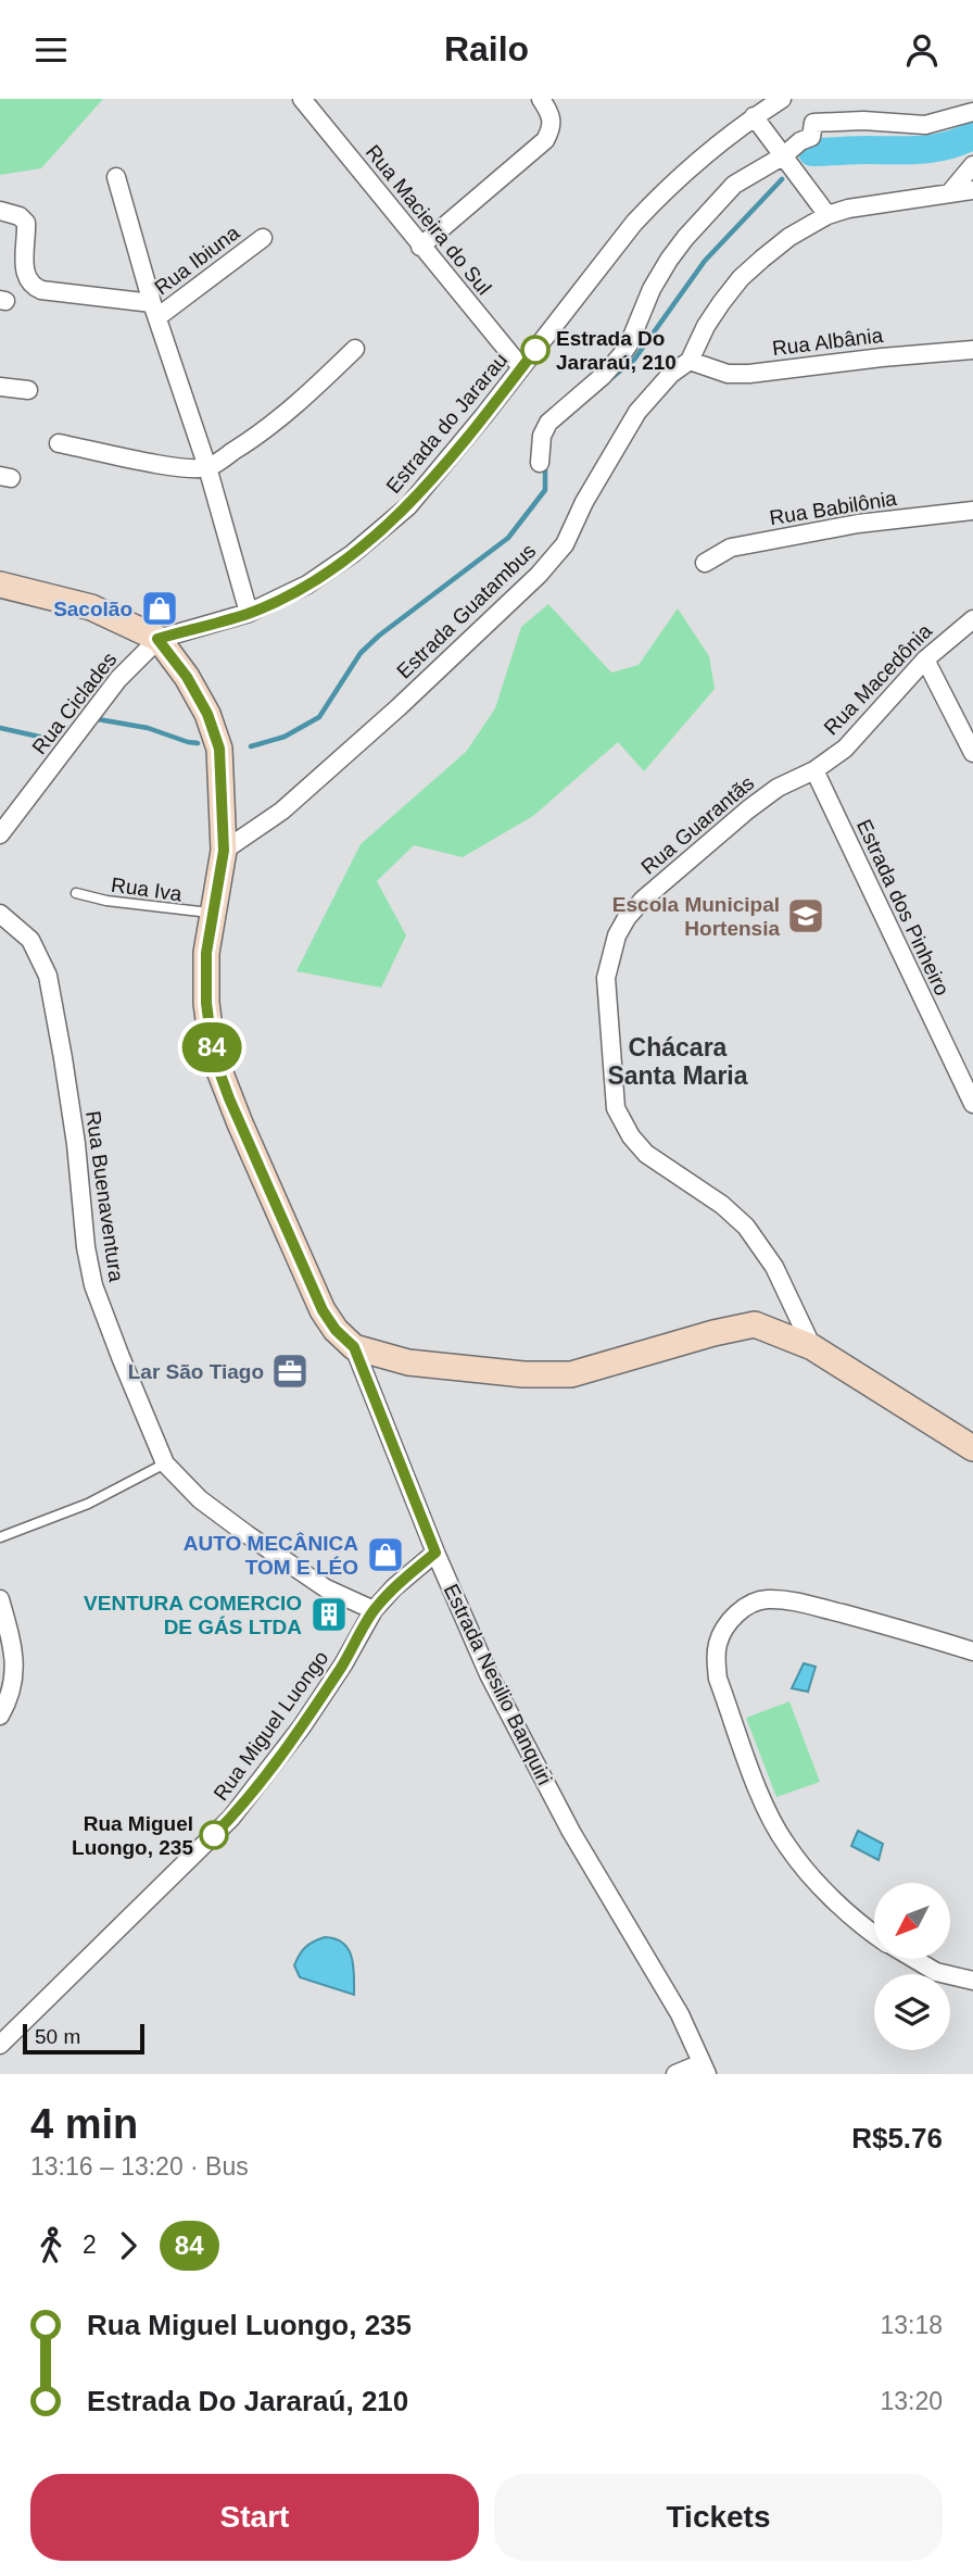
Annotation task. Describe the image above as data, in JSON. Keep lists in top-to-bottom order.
{
  "streets": {
    "street": [
      "Rua Macieira do Sul",
      "Rua Ibiuna",
      "Rua Albânia",
      "Estrada do Jararau",
      "Rua Babilônia",
      "Estrada Guatambus",
      "Rua Macedônia",
      "Rua Ciclades",
      "Rua Guarantãs",
      "Estrada dos Pinheiro",
      "Rua Buenaventura",
      "Estrada Nesilio Banquiri",
      "Rua Miguel Luongo"
    ],
    "lane": ["Rua Iva"]
  },
  "crossings": [
    ["Rua Macieira do Sul", "Estrada do Jararau"],
    ["Rua Albânia", "Estrada Guatambus"],
    ["Estrada do Jararau", "Rua Ciclades"],
    ["Estrada do Jararau", "Estrada Nesilio Banquiri"],
    ["Estrada Guatambus", "Estrada Nesilio Banquiri"],
    ["Rua Macedônia", "Rua Guarantãs"],
    ["Rua Macedônia", "Estrada dos Pinheiro"],
    ["Rua Ciclades", "Estrada Nesilio Banquiri"],
    ["Rua Guarantãs", "Estrada dos Pinheiro"],
    ["Rua Iva", "Estrada Nesilio Banquiri"],
    ["Rua Buenaventura", "Rua Miguel Luongo"],
    ["Estrada Nesilio Banquiri", "Rua Miguel Luongo"]
  ],
  "districts": ["Chácara Santa Maria"],
  "places": {
    "other": ["Estrada Do Jararaú, 210", "Rua Miguel Luongo, 235"],
    "shop": ["Sacolão", "AUTO MECÂNICA TOM E LÉO"],
    "school or university": ["Escola Municipal Hortensia"],
    "office": ["Lar São Tiago"],
    "building": ["VENTURA COMERCIO DE GÁS LTDA"]
  },
  "lines": ["bus line 84"],
  "scale_bar": "50 m",
  "north": "bottom left",
  "page": {
    "header": "Railo",
    "on_map": "84",
    "scale": "50 m",
    "heading": ["4 min", "13:16 – 13:20 · Bus", "R$5.76"],
    "legs": ["2", "84"],
    "list": [
      {
        "name": "Rua Miguel Luongo, 235",
        "value": "13:18"
      },
      {
        "name": "Estrada Do Jararaú, 210",
        "value": "13:20"
      }
    ],
    "buttons": ["Start", "Tickets"]
  }
}
